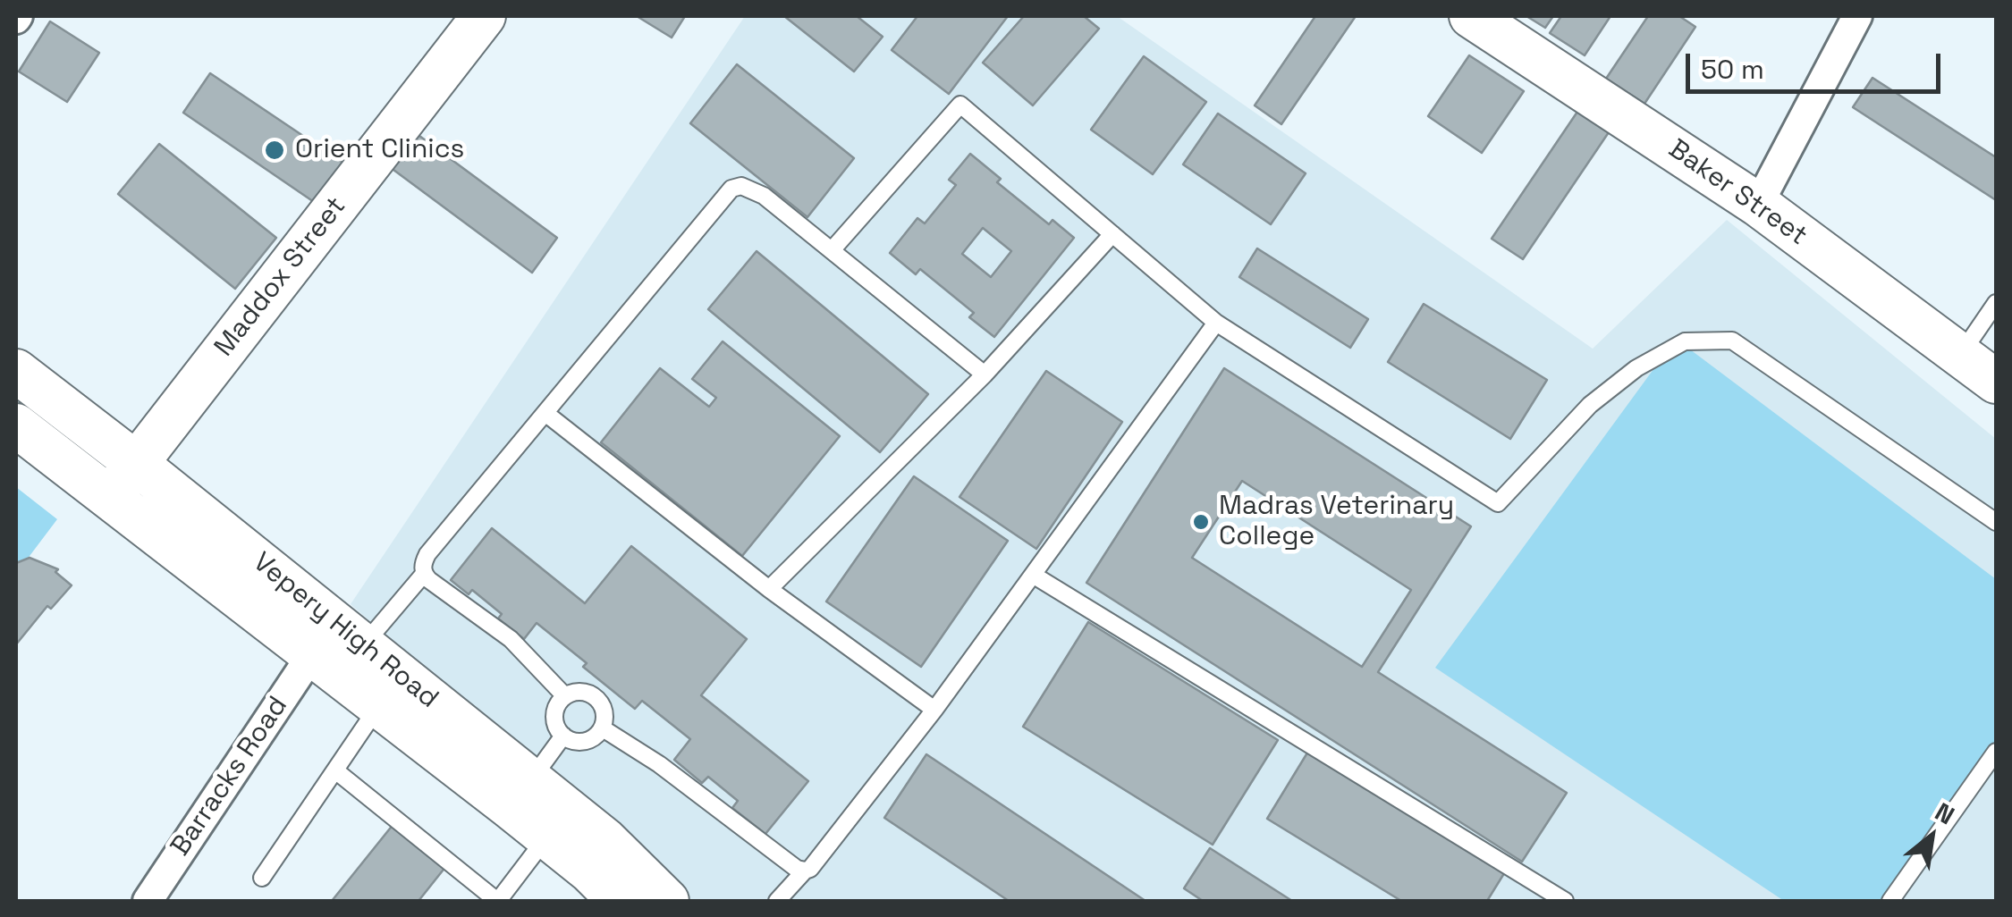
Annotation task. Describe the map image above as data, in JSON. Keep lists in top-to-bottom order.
{
  "streets": {
    "main road": ["Baker Street", "Maddox Street", "Vepery High Road"],
    "street": ["Barracks Road"]
  },
  "crossings": [
    ["Maddox Street", "Vepery High Road"],
    ["Vepery High Road", "Barracks Road"]
  ],
  "places": ["Orient Clinics", "Madras Veterinary College"],
  "scale_bar": "50 m",
  "north": "top right"
}
